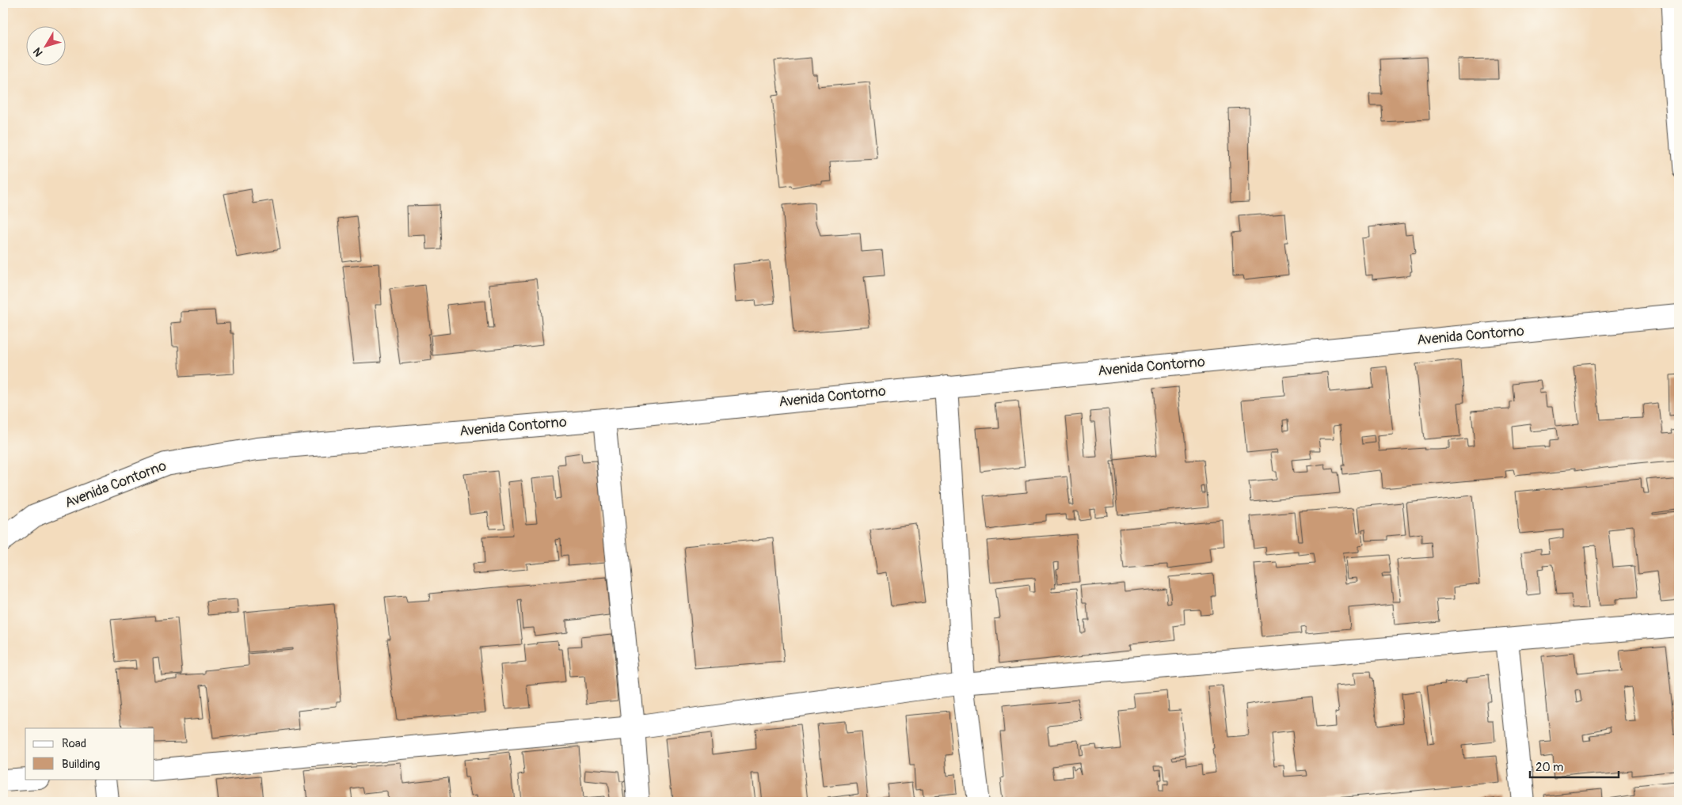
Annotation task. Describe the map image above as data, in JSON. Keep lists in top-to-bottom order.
{
  "streets": {
    "street": ["Avenida Contorno"]
  },
  "legend": ["Road", "Building"],
  "scale_bar": "20 m",
  "north": "bottom left"
}
